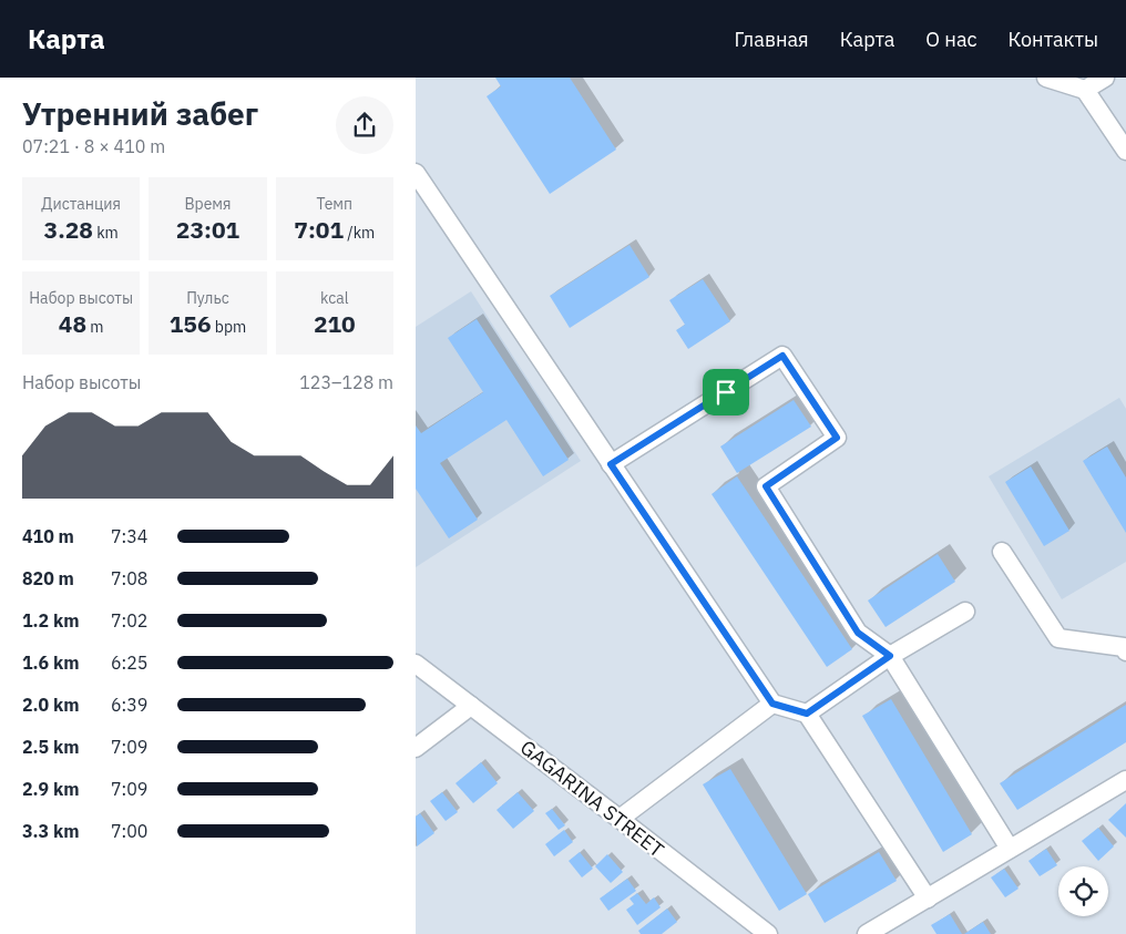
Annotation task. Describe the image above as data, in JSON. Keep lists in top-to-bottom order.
{
  "streets": {
    "street": ["GAGARINA STREET"]
  },
  "page": {
    "header": "Карта",
    "nav": [
      "Главная",
      "Карта",
      "О нас",
      "Контакты"
    ],
    "heading": ["Утренний забег", "07:21 · 8 × 410 m"],
    "stats": [
      ["Дистанция", "3.28 km"],
      ["Время", "23:01"],
      ["Темп", "7:01 /km"],
      ["Набор высоты", "48 m"],
      ["Пульс", "156 bpm"],
      ["kcal", "210"]
    ],
    "chart": ["Набор высоты", "123–128 m"],
    "list": [
      {
        "name": "410 m",
        "note": "7:34"
      },
      {
        "name": "820 m",
        "note": "7:08"
      },
      {
        "name": "1.2 km",
        "note": "7:02"
      },
      {
        "name": "1.6 km",
        "note": "6:25"
      },
      {
        "name": "2.0 km",
        "note": "6:39"
      },
      {
        "name": "2.5 km",
        "note": "7:09"
      },
      {
        "name": "2.9 km",
        "note": "7:09"
      },
      {
        "name": "3.3 km",
        "note": "7:00"
      }
    ]
  }
}
